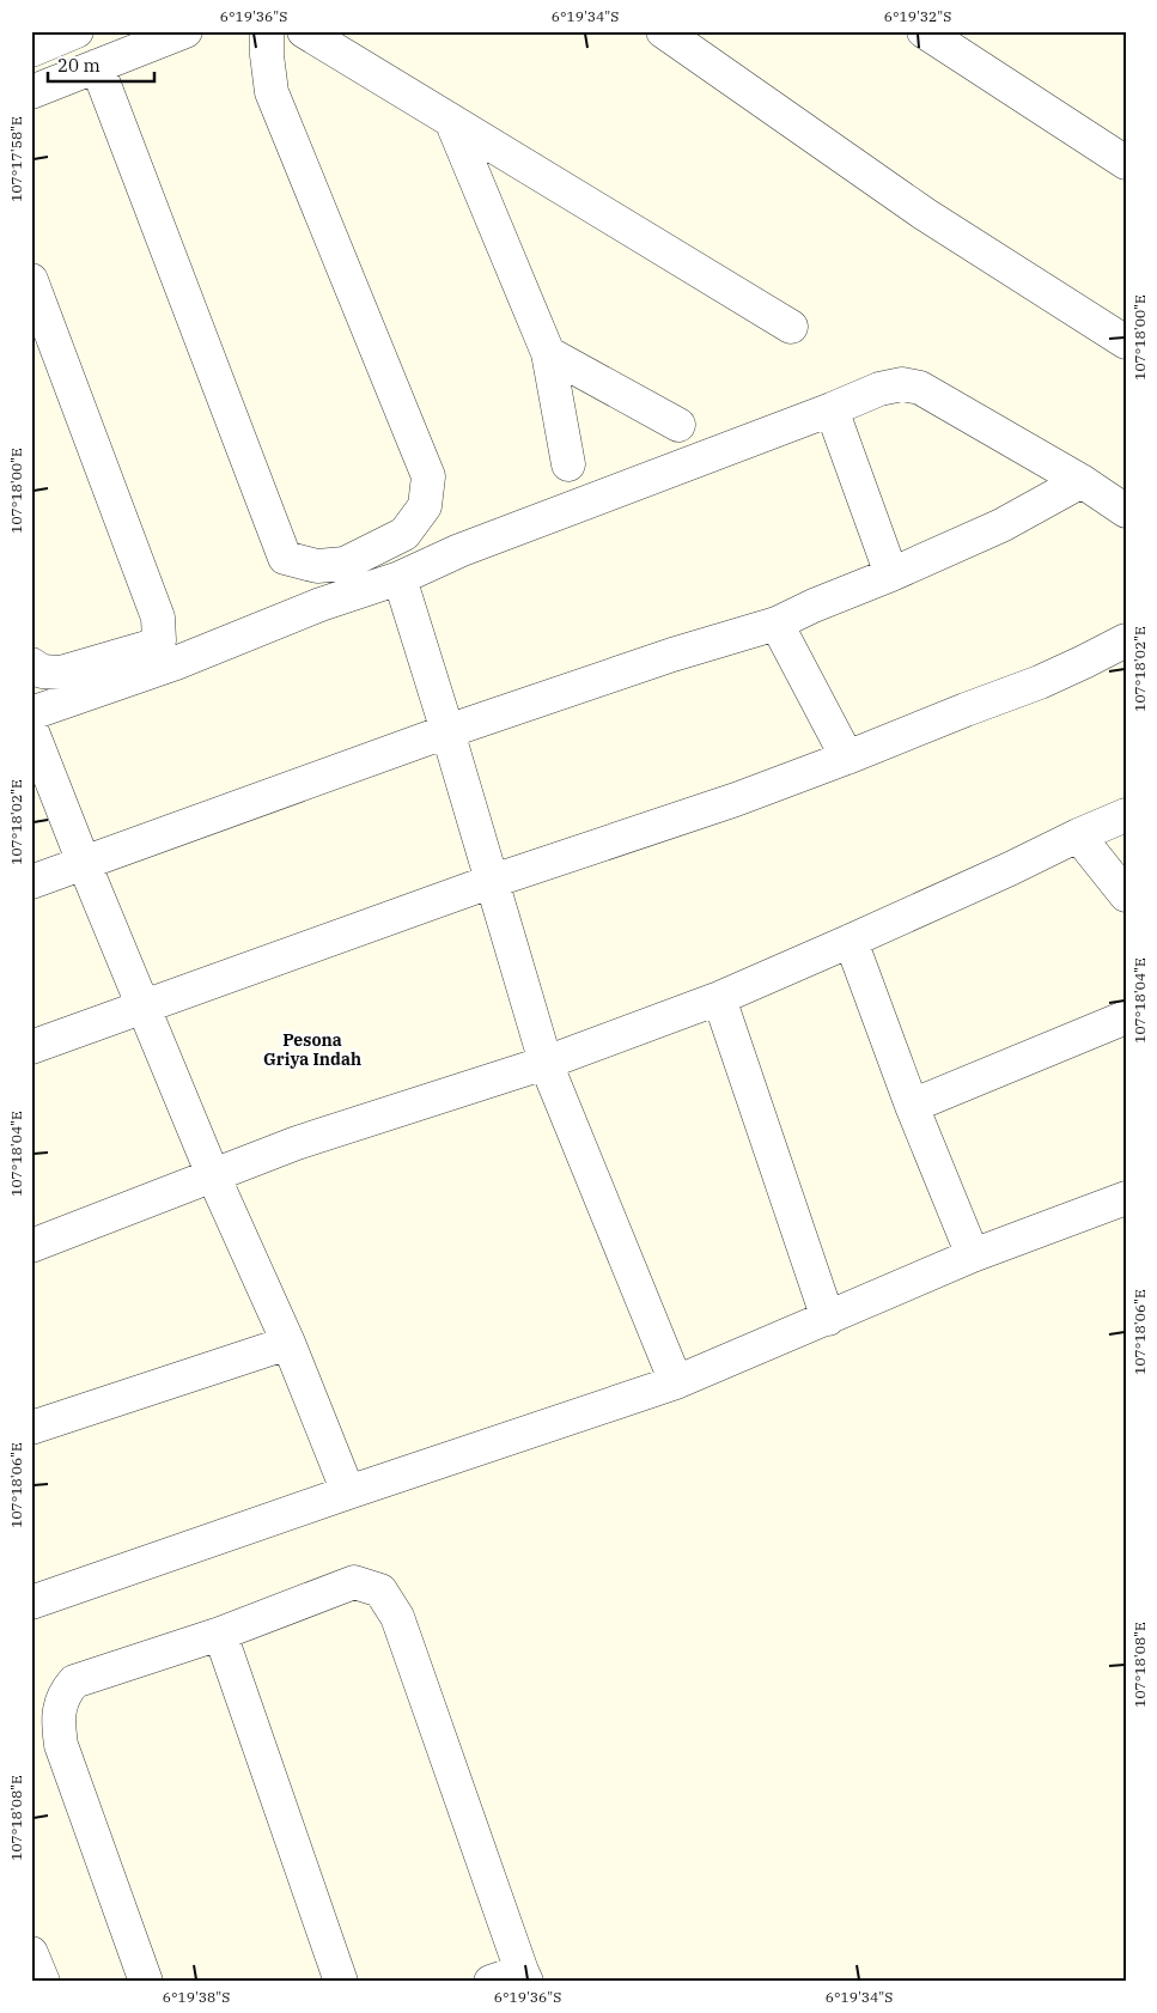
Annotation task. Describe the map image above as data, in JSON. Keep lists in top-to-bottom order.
{
  "districts": ["Pesona Griya Indah"],
  "scale_bar": "20 m",
  "coordinates": [
    "6°19'36\"S",
    "6°19'34\"S",
    "6°19'32\"S",
    "107°17'58\"E",
    "107°18'00\"E",
    "107°18'02\"E",
    "107°18'04\"E",
    "107°18'06\"E",
    "107°18'08\"E",
    "6°19'38\"S"
  ]
}
